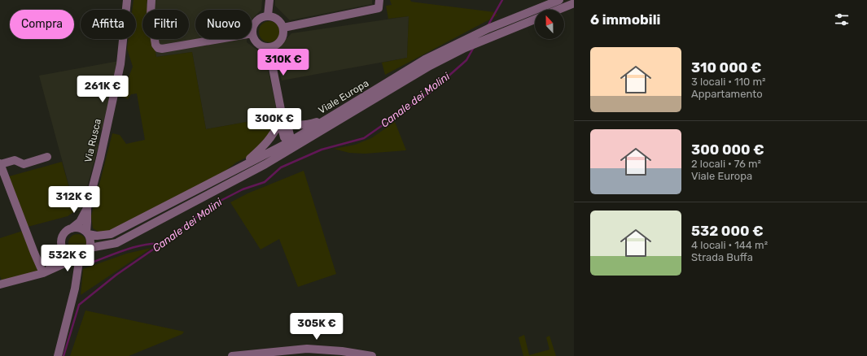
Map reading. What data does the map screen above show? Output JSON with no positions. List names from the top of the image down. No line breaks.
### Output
{"streets":{"street":["Viale Europa","Via Rusca"]},"crossings":[["Viale Europa","Via Rusca"]],"water":["Canale dei Molini"],"north":"top","page":{"heading":"6 immobili","chip":["Compra","Affitta","Filtri","Nuovo"],"list":[{"name":"310 000 €","note":"3 locali · 110 m² · Appartamento"},{"name":"300 000 €","note":"2 locali · 76 m² · Viale Europa"},{"name":"532 000 €","note":"4 locali · 144 m² · Strada Buffa"}],"price":["310K €","261K €","300K €","312K €","532K €","305K €"]}}
